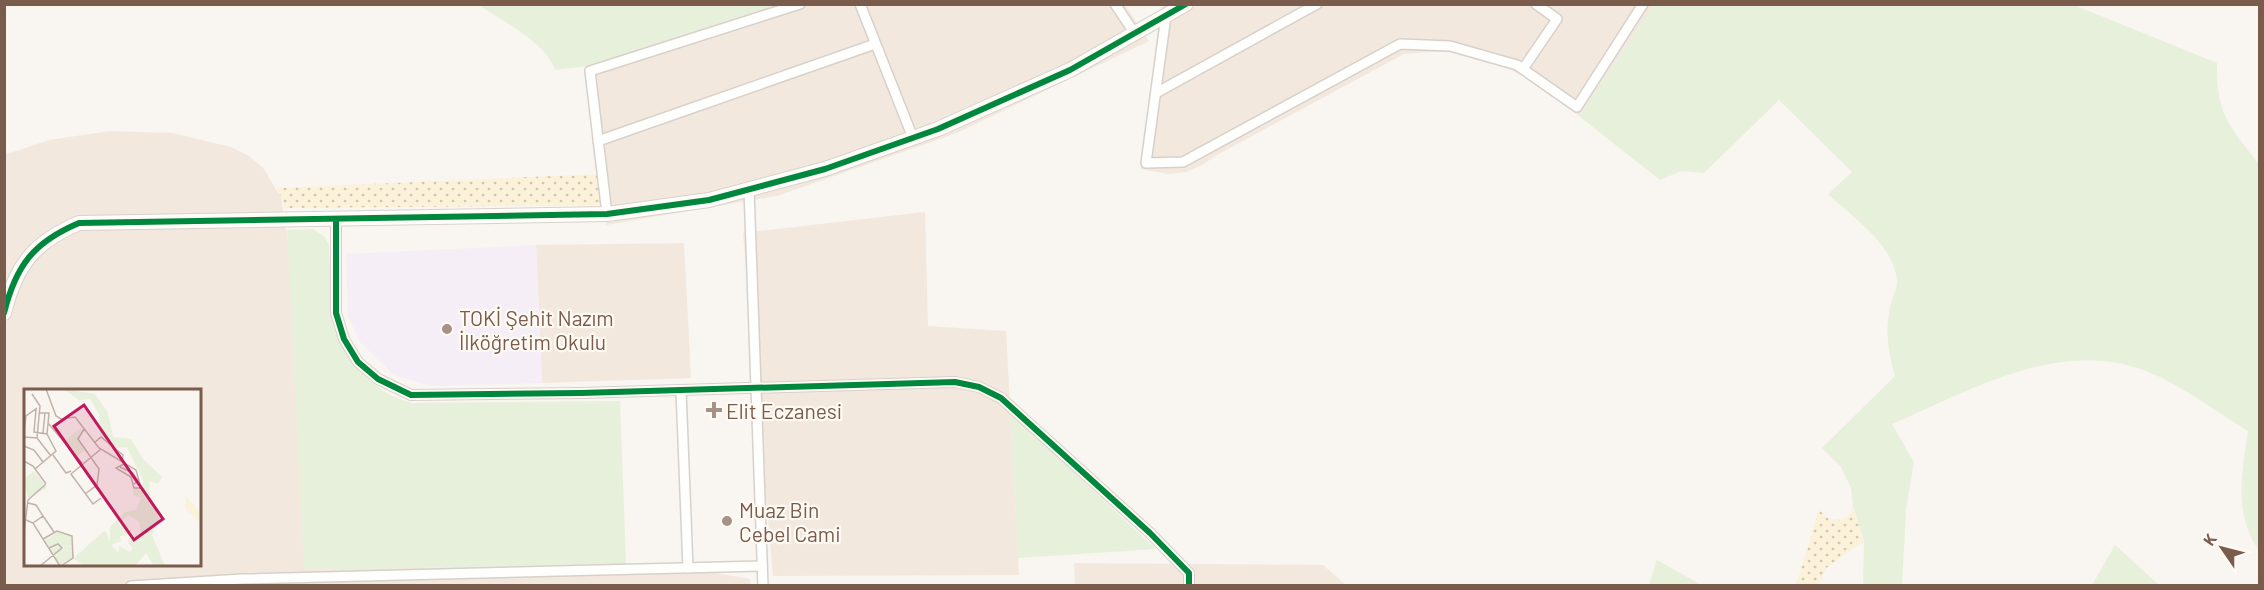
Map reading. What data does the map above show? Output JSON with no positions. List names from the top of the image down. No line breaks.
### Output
{"places":{"other":["TOKİ Şehit Nazım İlköğretim Okulu","Muaz Bin Cebel Cami"],"health":["Elit Eczanesi"]},"north":"top left"}
